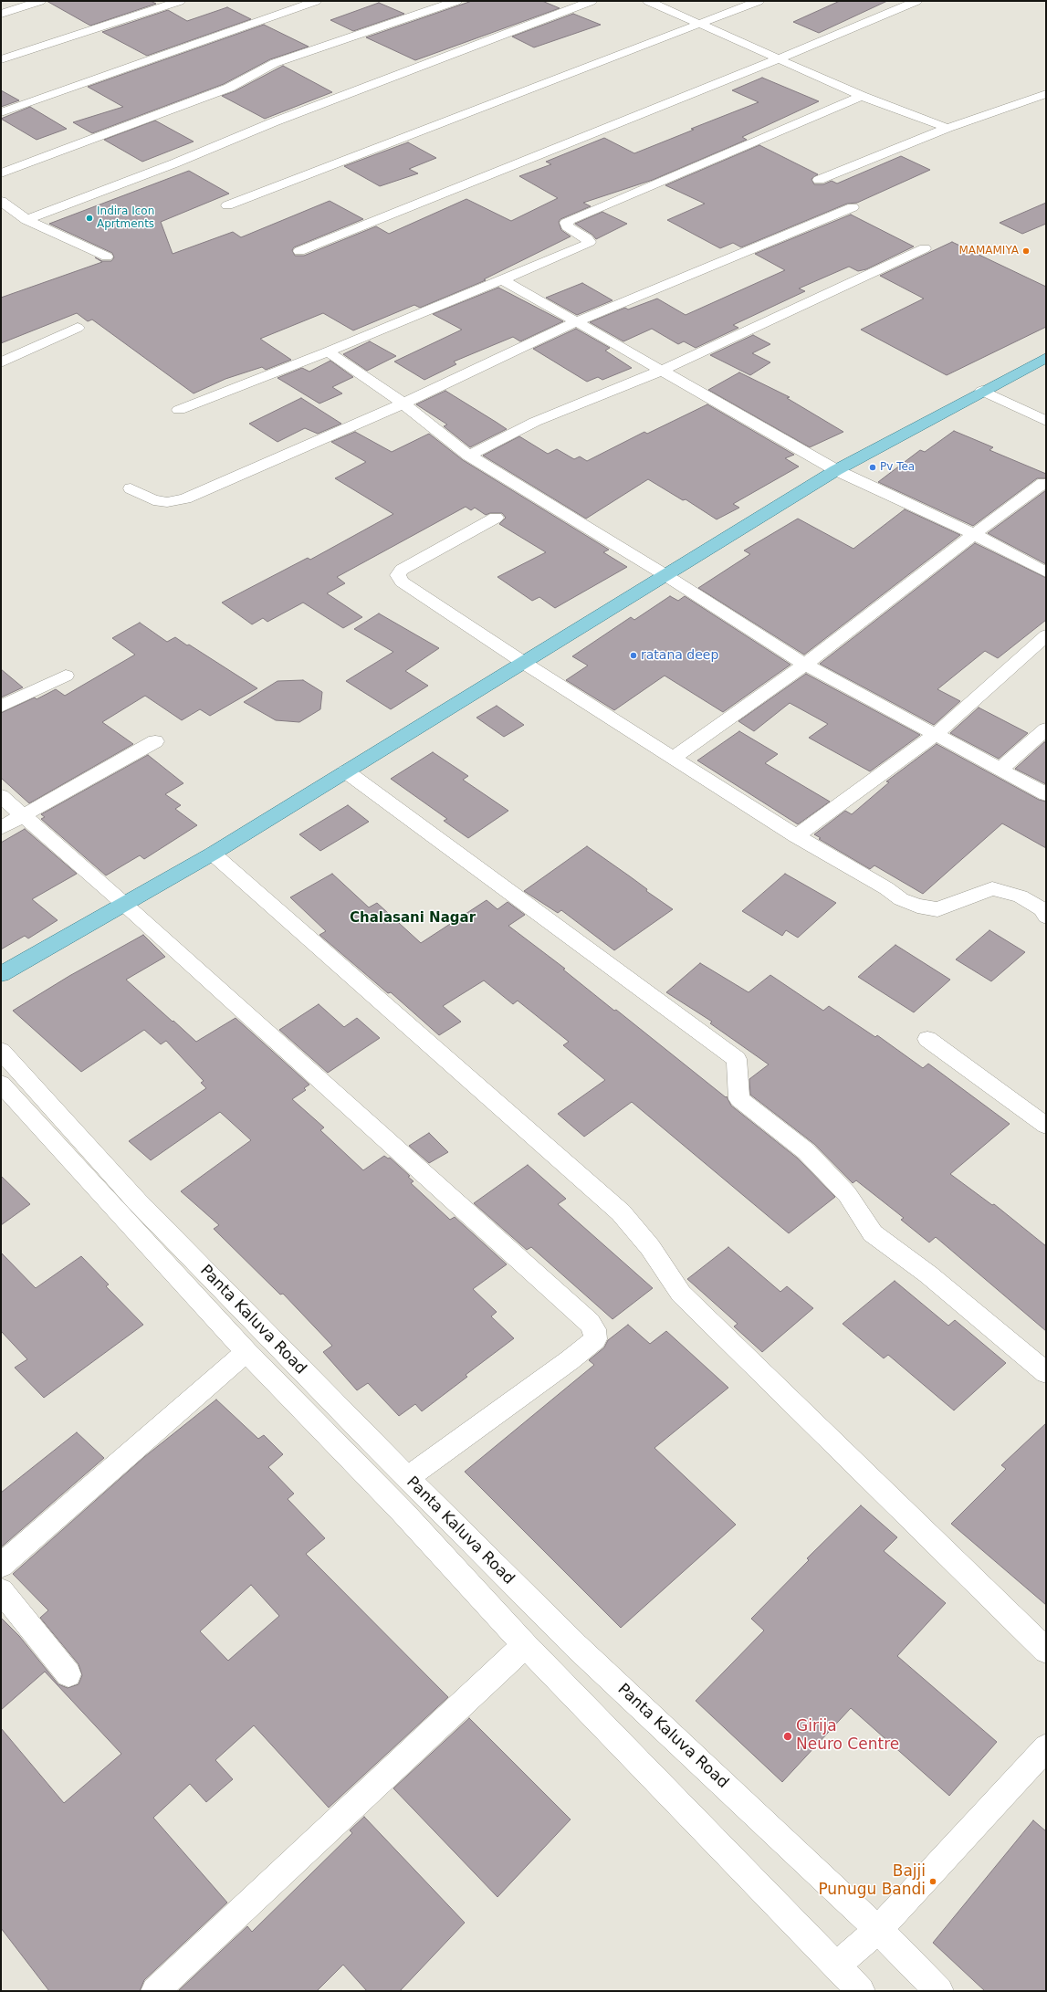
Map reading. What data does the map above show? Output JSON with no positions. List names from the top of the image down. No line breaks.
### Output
{"streets":{"street":["Panta Kaluva Road"]},"districts":["Chalasani Nagar"],"places":["Indira Icon Aprtments","MAMAMIYA","Pv Tea","ratana deep","Girija Neuro Centre","Bajji Punugu Bandi"]}
